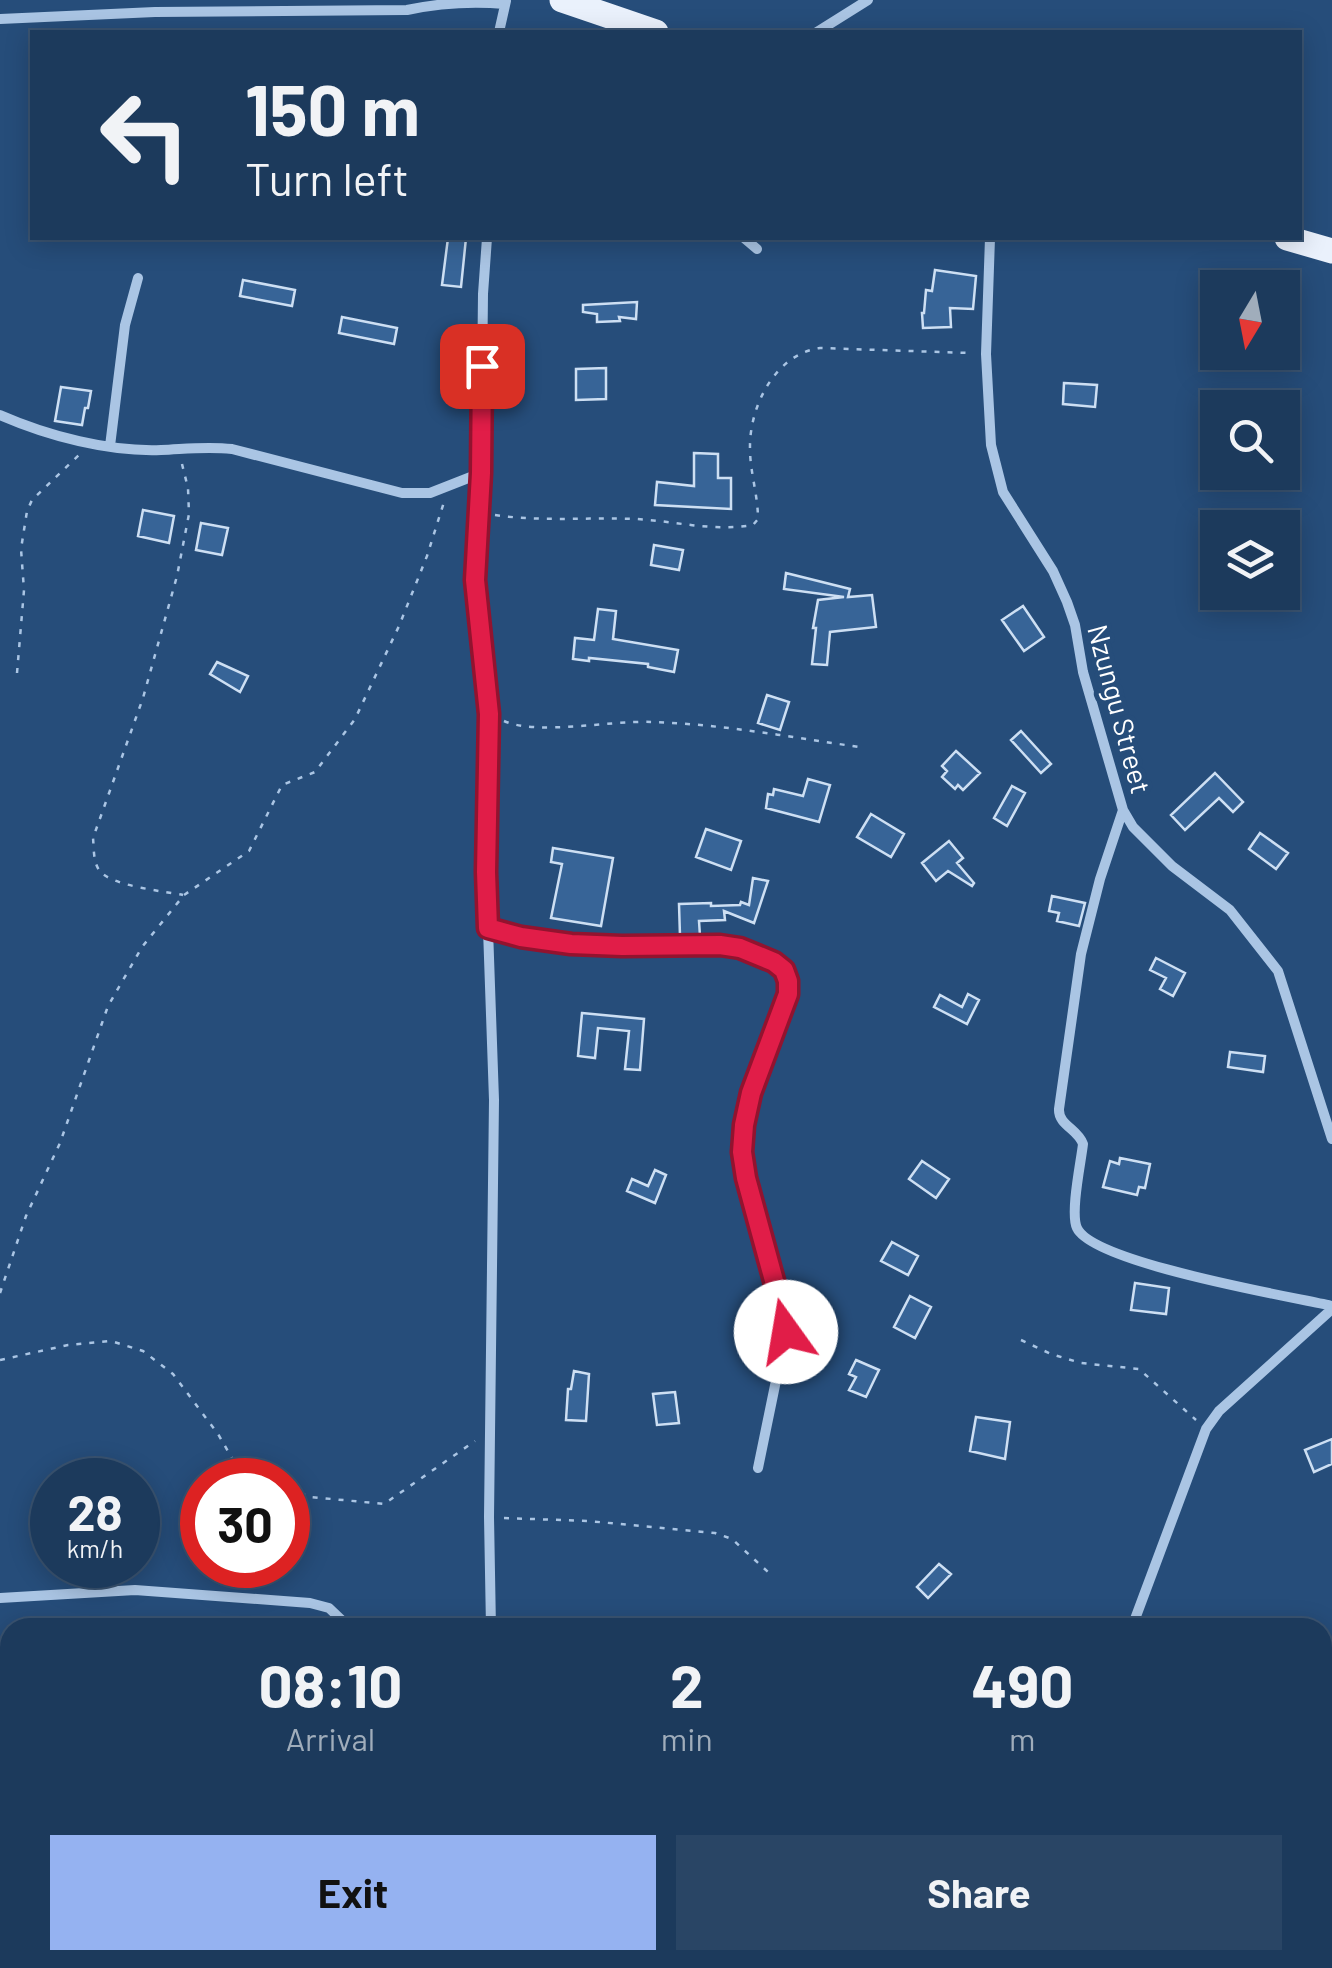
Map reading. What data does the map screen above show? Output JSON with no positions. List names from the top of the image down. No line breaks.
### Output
{"streets":{"street":["Nzungu Street"]},"north":"bottom","page":{"turn":["150 m","Turn left"],"speed":"28 km/h","limit":"30","eta":["08:10","Arrival","2","min","490","m"],"buttons":["Exit","Share"]}}
